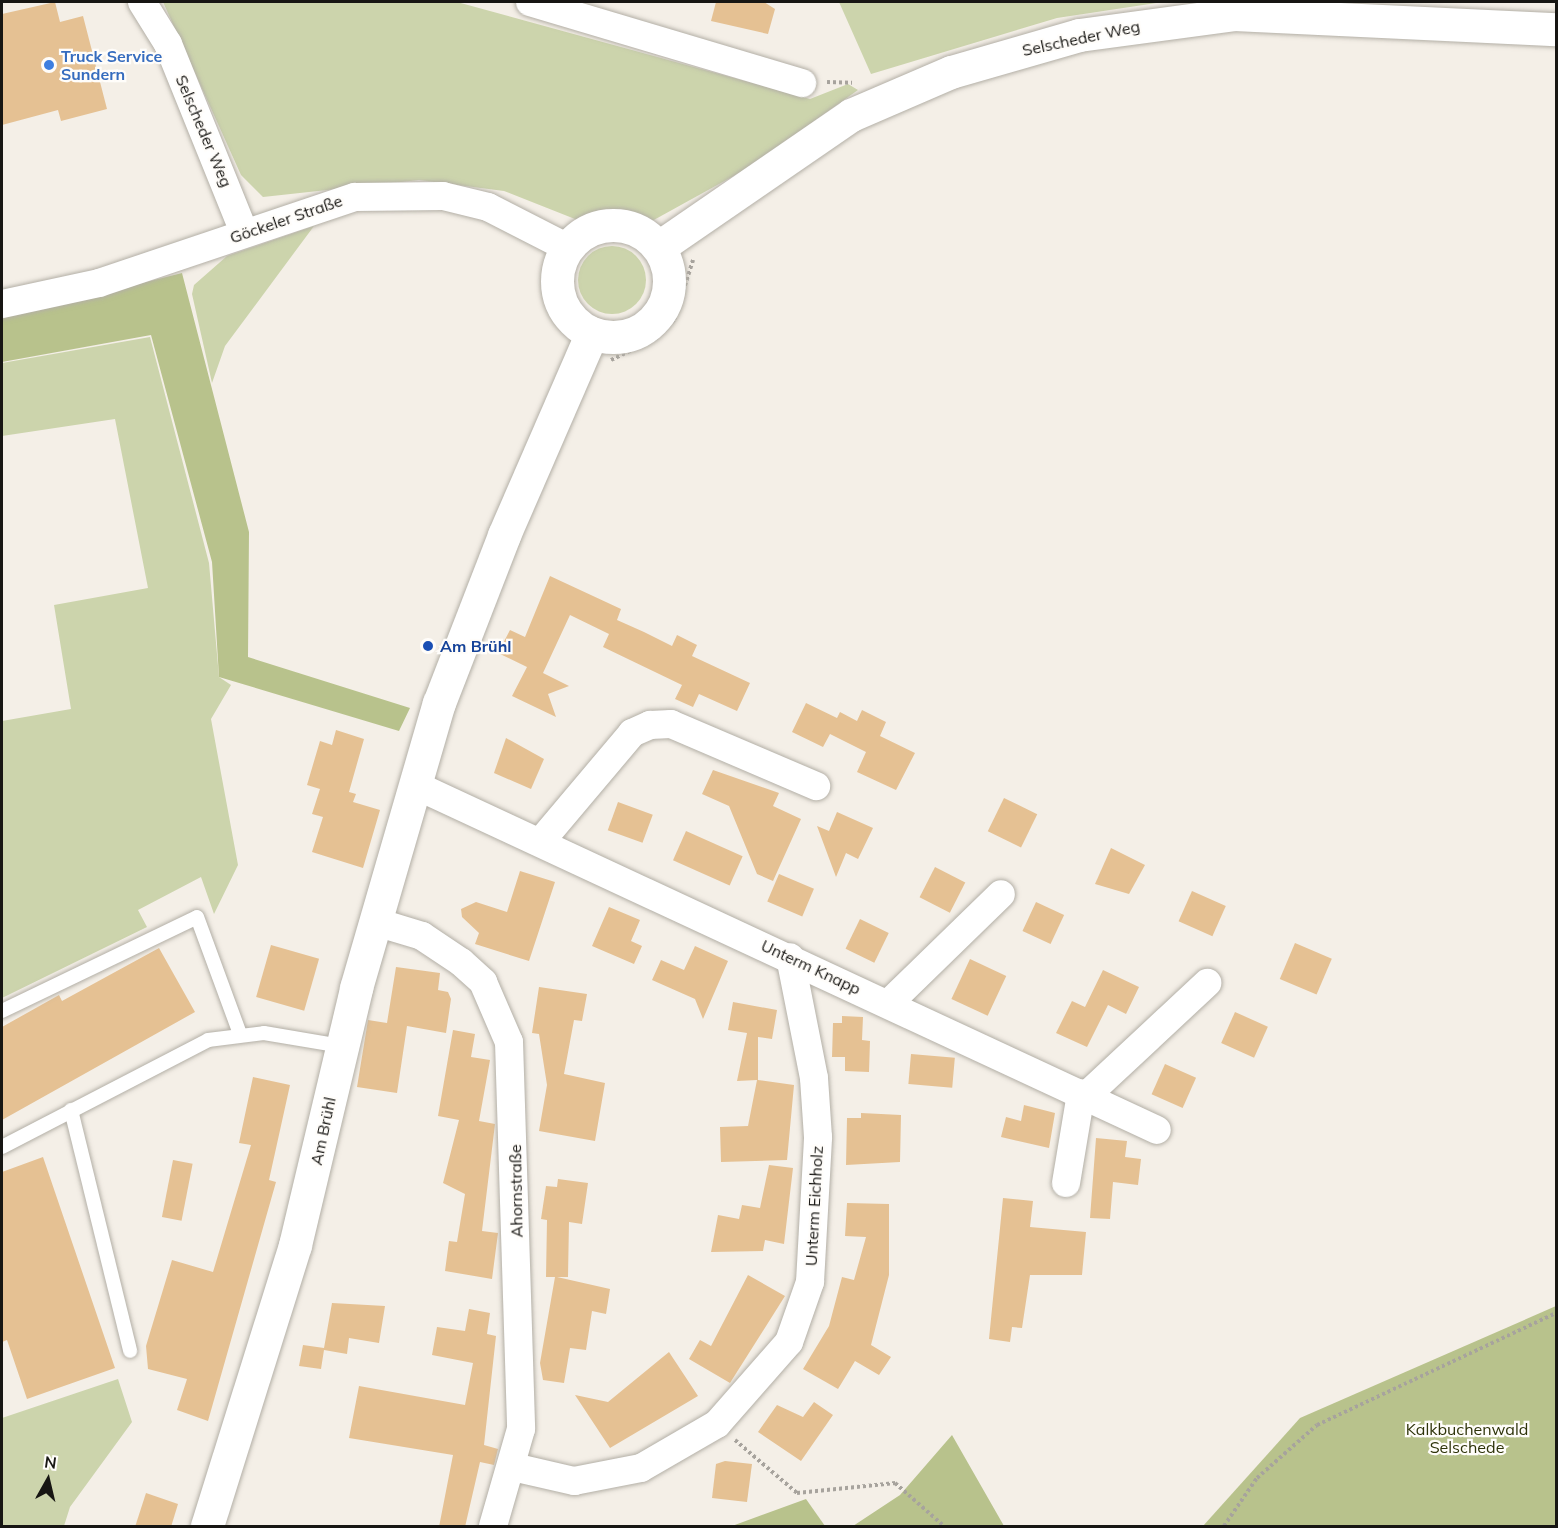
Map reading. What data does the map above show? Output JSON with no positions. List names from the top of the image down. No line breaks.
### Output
{"streets":{"street":["Selscheder Weg","Göckeler Straße","Unterm Knapp","Am Brühl","Ahornstraße","Unterm Eichholz"]},"crossings":[["Selscheder Weg","Göckeler Straße"],["Selscheder Weg","Am Brühl"],["Göckeler Straße","Am Brühl"],["Unterm Knapp","Am Brühl"],["Unterm Knapp","Unterm Eichholz"],["Am Brühl","Ahornstraße"],["Ahornstraße","Unterm Eichholz"]],"parks":["Kalkbuchenwald Selschede"],"places":["Truck Service Sundern","Am Brühl"],"north":"top"}
